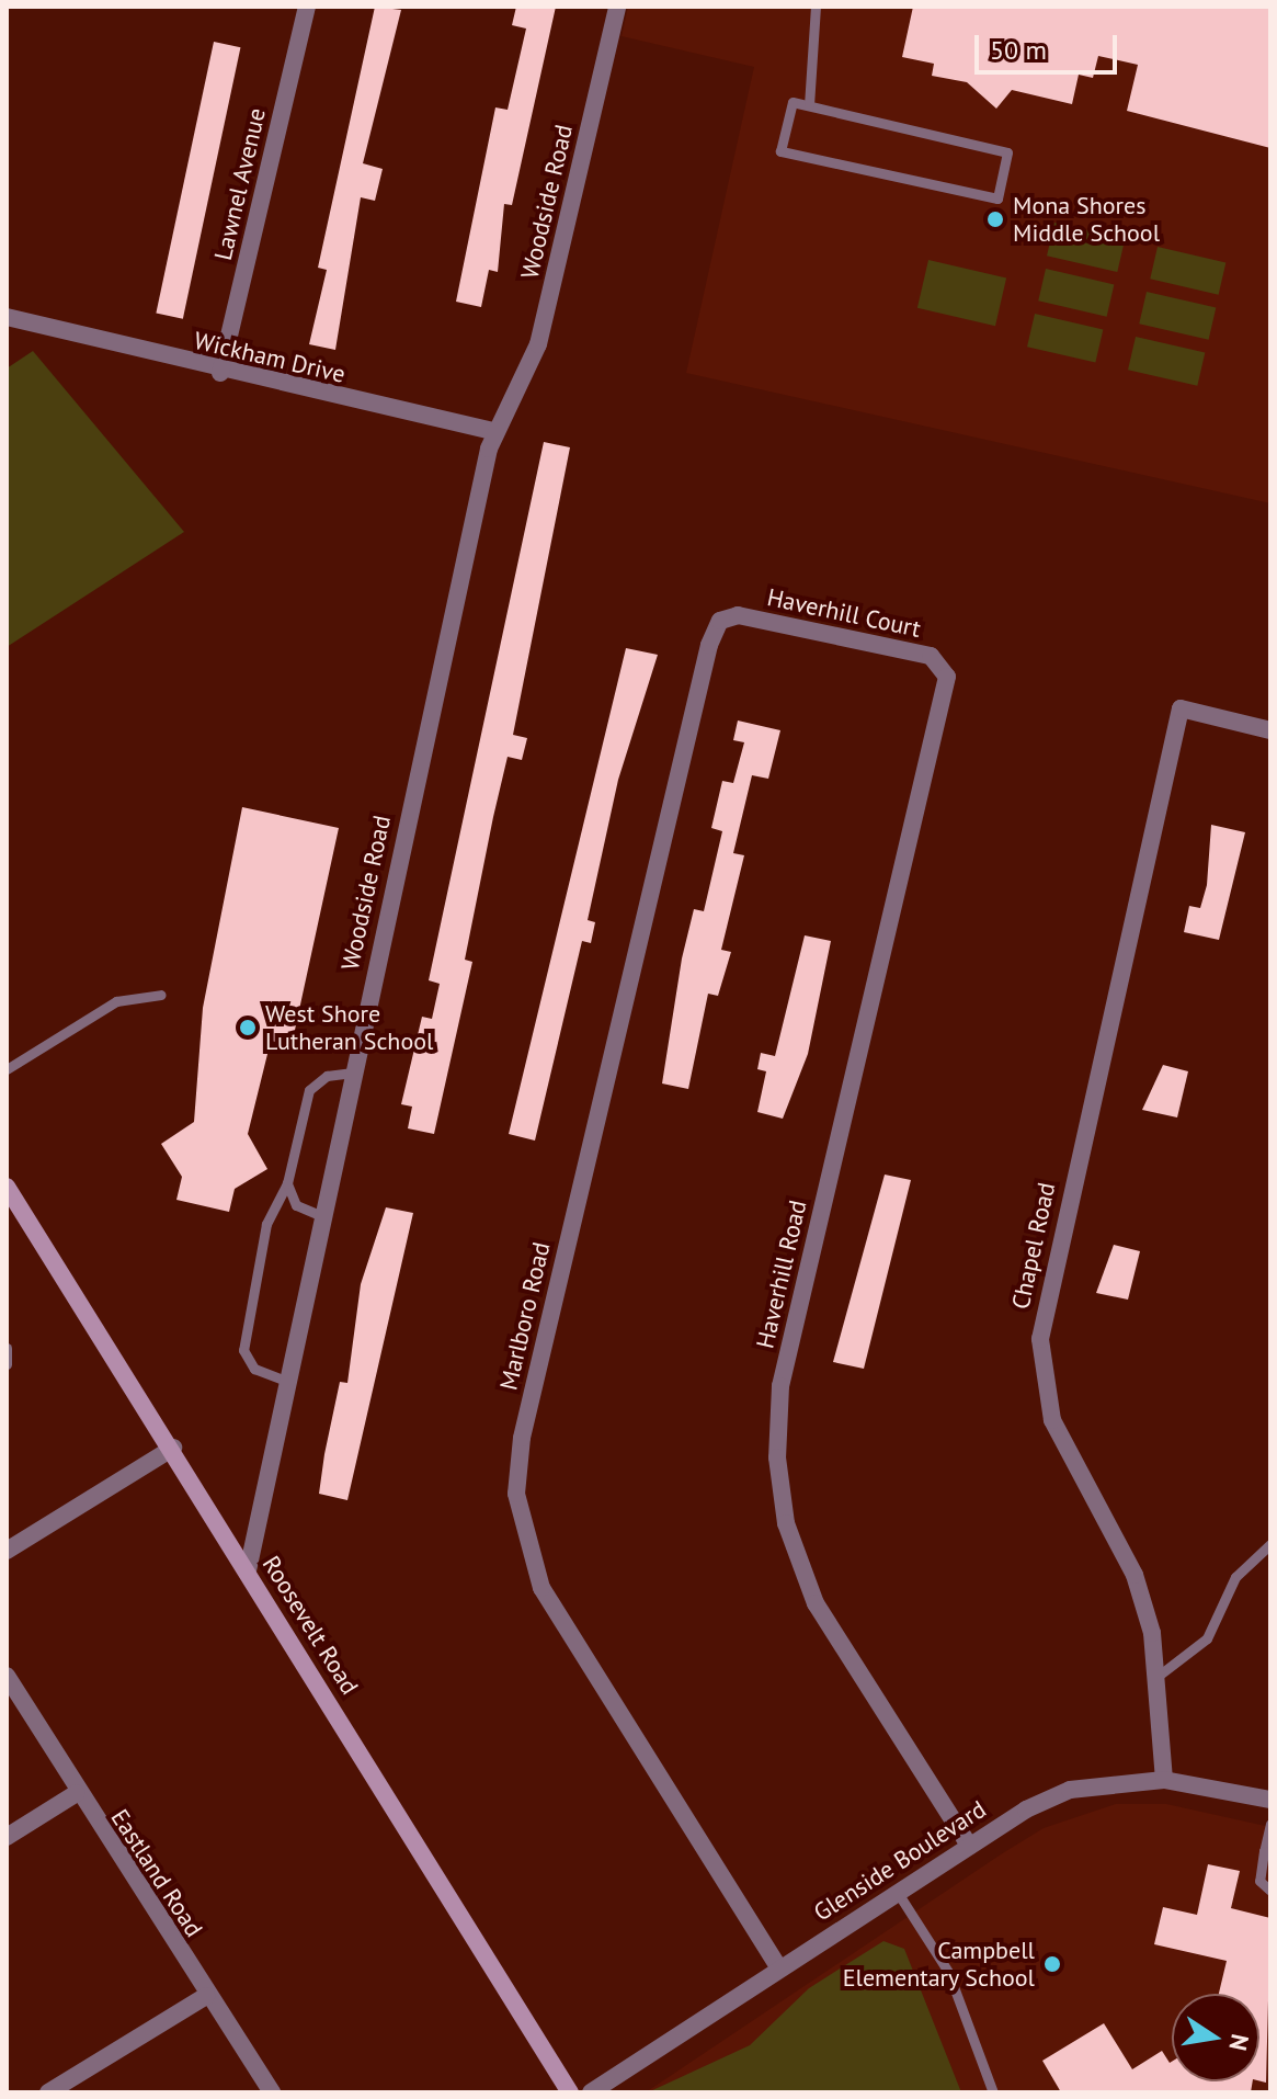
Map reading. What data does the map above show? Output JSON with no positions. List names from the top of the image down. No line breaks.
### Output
{"streets":{"street":["Lawnel Avenue","Woodside Road","Wickham Drive","Haverhill Court","Chapel Road","Haverhill Road","Marlboro Road","Roosevelt Road","Glenside Boulevard","Eastland Road"]},"crossings":[["Lawnel Avenue","Wickham Drive"],["Woodside Road","Wickham Drive"],["Woodside Road","Roosevelt Road"],["Haverhill Court","Haverhill Road"],["Haverhill Court","Marlboro Road"],["Chapel Road","Glenside Boulevard"],["Haverhill Road","Glenside Boulevard"],["Marlboro Road","Glenside Boulevard"]],"places":["Mona Shores Middle School","West Shore Lutheran School","Campbell Elementary School"],"scale_bar":"50 m","north":"right"}
